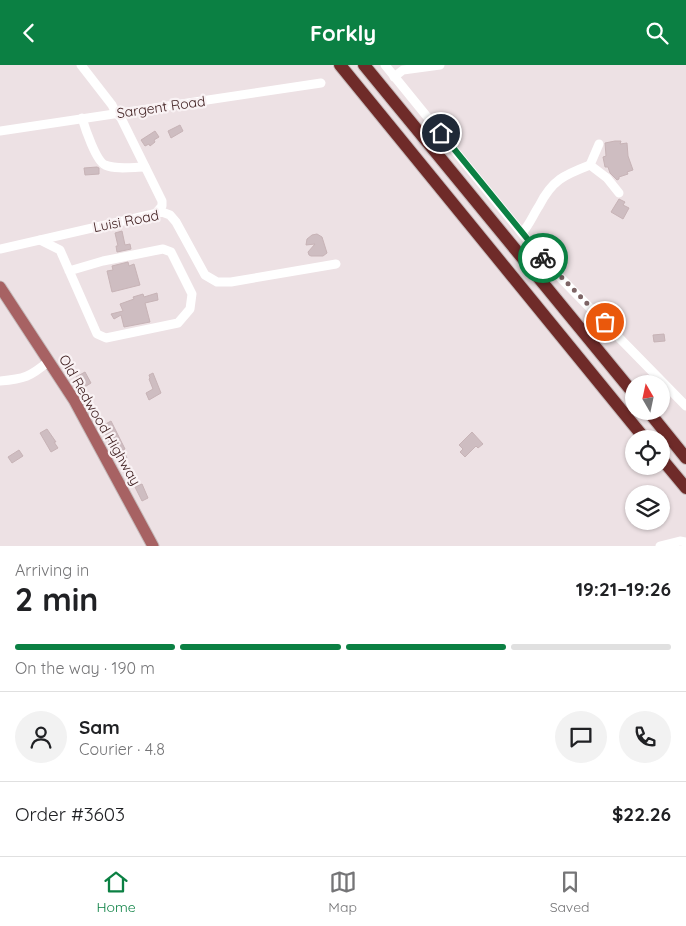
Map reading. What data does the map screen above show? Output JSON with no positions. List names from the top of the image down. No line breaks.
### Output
{"streets":{"main road":["Old Redwood Highway"],"street":["Sargent Road","Luisi Road"]},"north":"top","page":{"header":"Forkly","heading":["2 min","Arriving in","19:21–19:26"],"panel":["Sam","Courier · 4.8","Order #3603","$22.26"],"bar":"On the way · 190 m","tabs":["Home","Map","Saved"]}}
